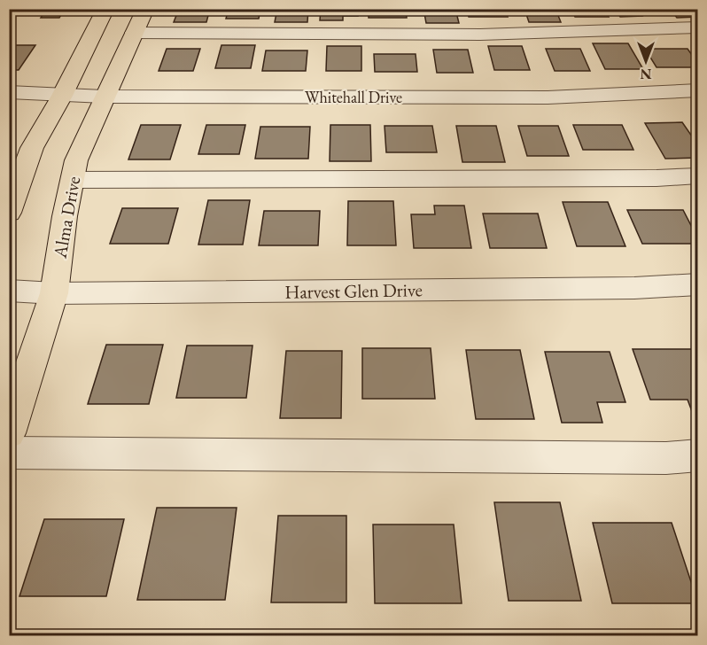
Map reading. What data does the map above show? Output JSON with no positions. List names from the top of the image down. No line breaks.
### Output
{"streets":{"main road":["Alma Drive"],"street":["Whitehall Drive","Harvest Glen Drive"]},"crossings":[["Whitehall Drive","Alma Drive"],["Alma Drive","Harvest Glen Drive"]],"north":"bottom"}
